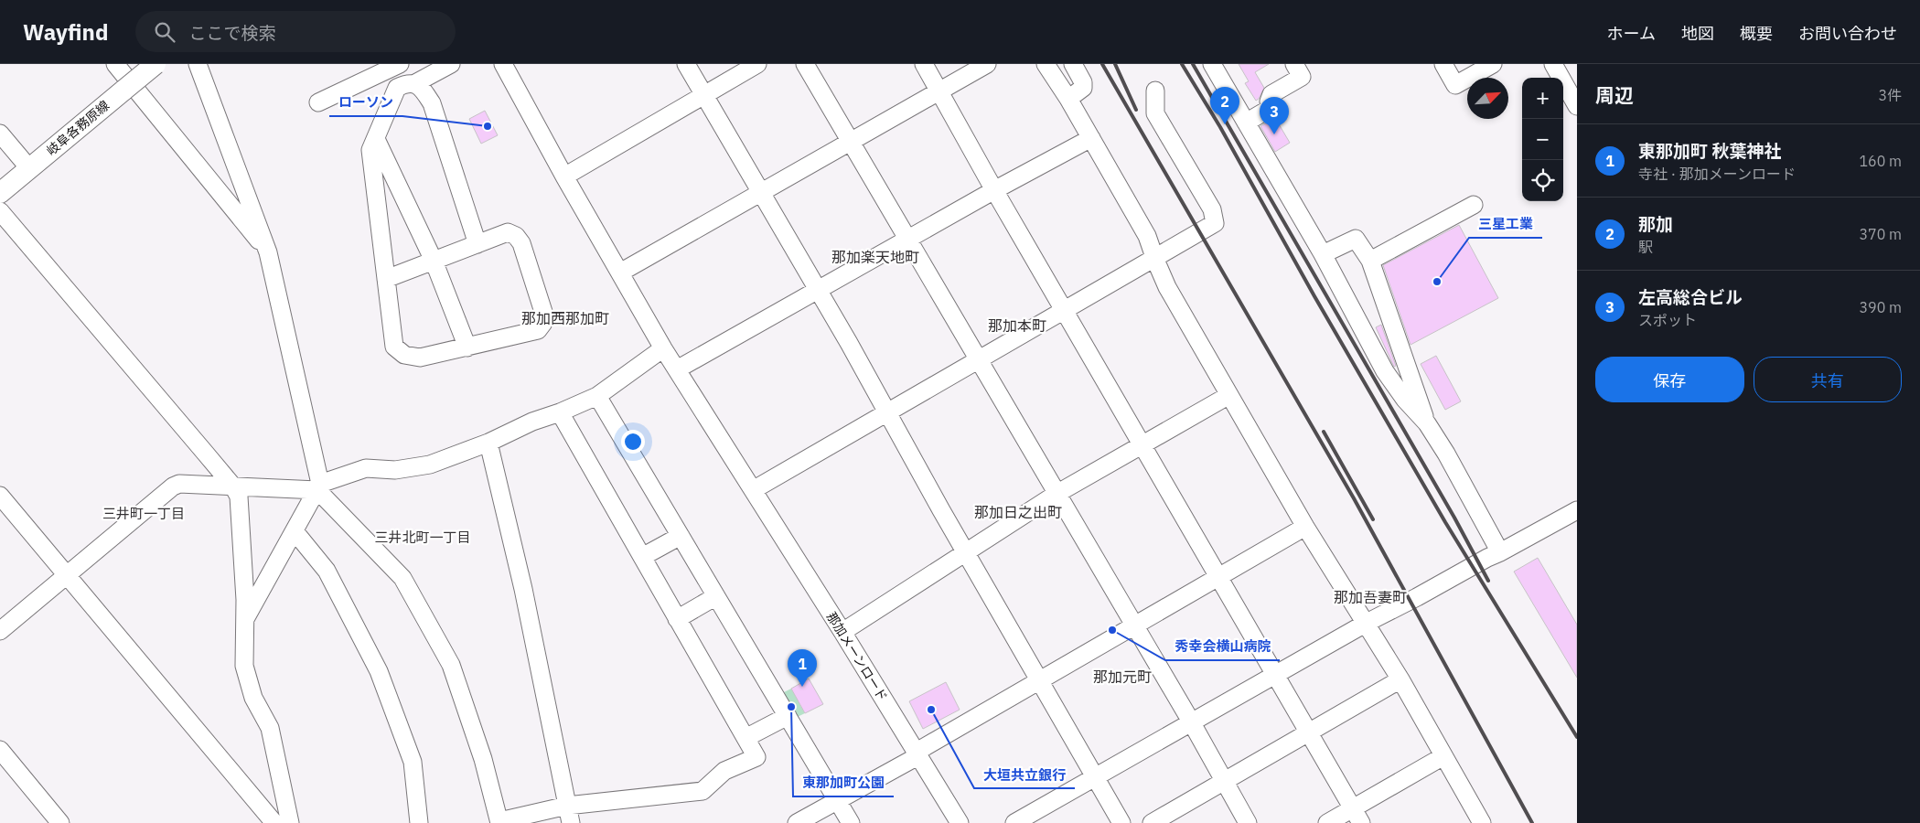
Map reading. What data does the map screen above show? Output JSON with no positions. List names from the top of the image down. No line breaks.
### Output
{"streets":{"main road":["岐阜各務原線"],"street":["那加メーンロード"]},"districts":["那加楽天地町","那加西那加町","那加本町","那加日之出町","三井町一丁目","三井北町一丁目","那加吾妻町","那加元町"],"places":["ローソン","三星工業","秀幸会横山病院","東那加町公園","大垣共立銀行"],"north":"top right","page":{"header":"Wayfind","search":"ここで検索","nav":["ホーム","地図","概要","お問い合わせ"],"heading":["周辺","3件"],"map_buttons":["+","−"],"pins":["2","3","1"],"list":[{"mark":"1","name":"東那加町 秋葉神社","note":"寺社 · 那加メーンロード","value":"160 m"},{"mark":"2","name":"那加","note":"駅","value":"370 m"},{"mark":"3","name":"左高総合ビル","note":"スポット","value":"390 m"}],"buttons":["保存","共有"]}}
